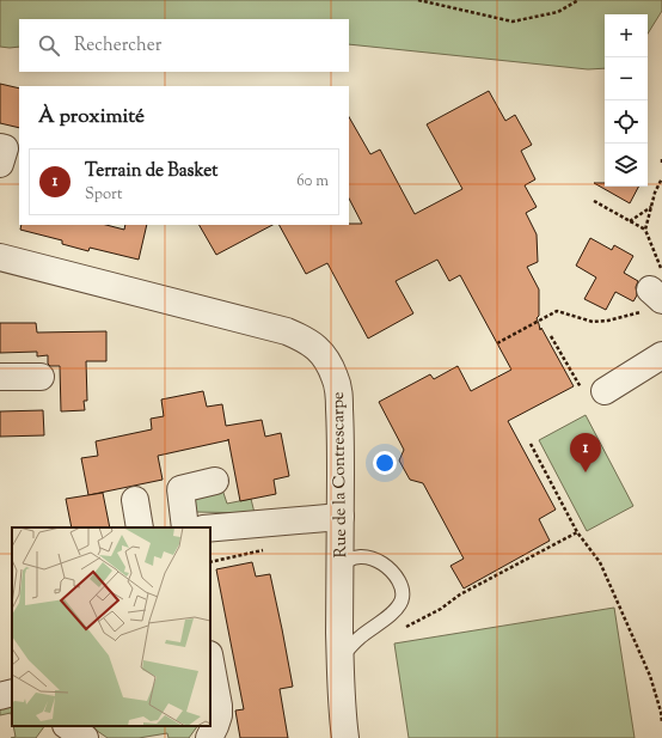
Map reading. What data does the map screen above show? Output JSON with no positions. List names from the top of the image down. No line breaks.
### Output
{"streets":{"street":["Rue de la Contrescarpe"]},"page":{"map_buttons":["+","−"],"search":"Rechercher","heading":"À proximité","list":[{"mark":"1","name":"Terrain de Basket","note":"Sport","value":"60 m"}],"pins":"1"}}
